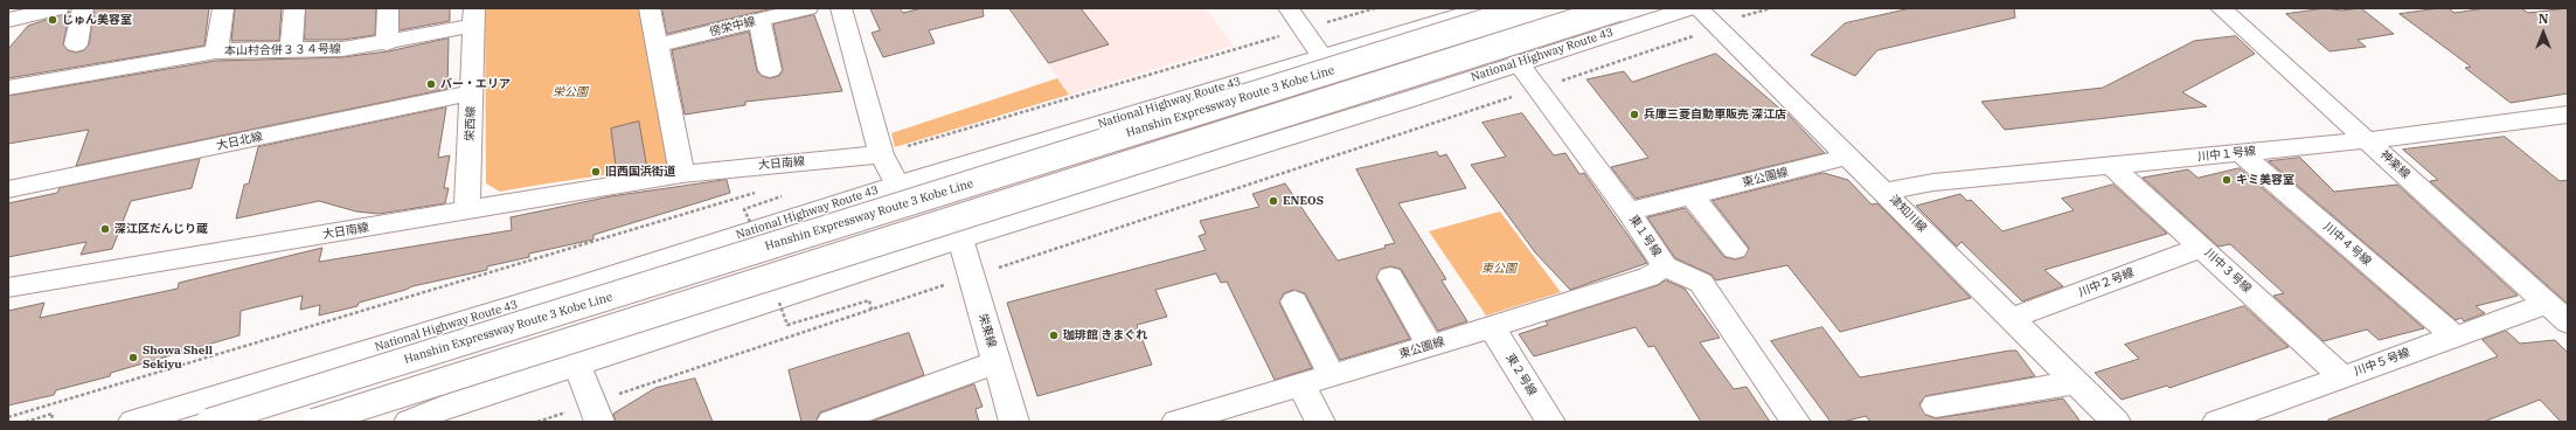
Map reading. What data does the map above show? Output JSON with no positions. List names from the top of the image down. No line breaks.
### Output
{"streets":{"main road":["傍栄中線","本山村合併３３４号線","National Highway Route 43","Hanshin Expressway Route 3 Kobe Line","栄西線","大日北線","川中１号線","大日南線","神楽線","東公園線","津知川線","東１号線","川中４号線","川中３号線","川中２号線","栄東線","川中５号線","東２号線"]},"crossings":[["本山村合併３３４号線","栄西線"],["National Highway Route 43","東１号線"],["National Highway Route 43","栄東線"],["栄西線","大日北線"],["栄西線","大日南線"],["川中１号線","神楽線"],["川中１号線","津知川線"],["川中１号線","川中４号線"],["川中１号線","川中３号線"],["神楽線","川中５号線"],["東公園線","津知川線"],["東公園線","東１号線"],["東公園線","東２号線"],["津知川線","川中２号線"],["川中４号線","川中５号線"],["川中３号線","川中２号線"],["川中３号線","川中５号線"]],"parks":["栄公園","東公園"],"places":["じゅん美容室","バー・エリア","兵庫三菱自動車販売 深江店","旧西国浜街道","キミ美容室","ENEOS","深江区だんじり蔵","珈琲館 きまぐれ","Showa Shell Sekiyu"],"north":"top"}
